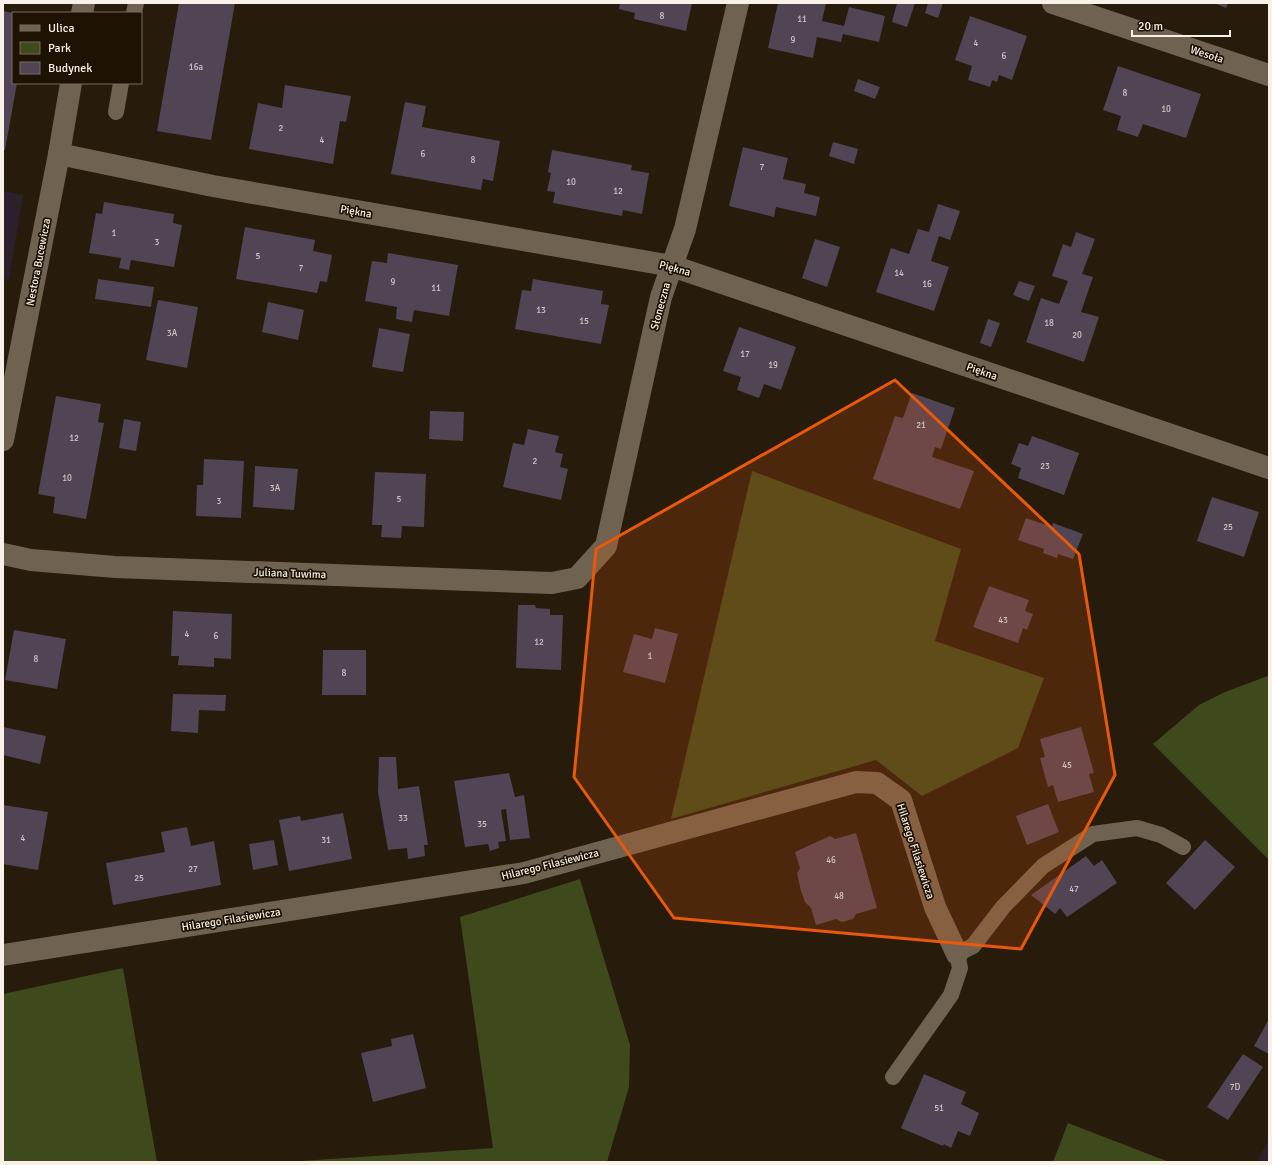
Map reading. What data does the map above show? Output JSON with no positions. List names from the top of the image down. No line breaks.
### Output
{"streets":{"street":["Wesoła","Piękna","Nestora Bucewicza","Słoneczna","Juliana Tuwima","Hilarego Filasiewicza"]},"crossings":[["Piękna","Nestora Bucewicza"],["Piękna","Słoneczna"],["Słoneczna","Juliana Tuwima"]],"house_numbers":["8","11","9","4","6","16a","8","10","2","4","6","8","7","10","12","1","3","5","7","14","9","16","11","13","15","18","3A","20","17","19","21","12","2","23","10","3A","5","3","25","43","4","6","12","1","8","8","45","33","35","4","31","46","27","25","47","48","7D","51"],"legend":["Ulica","Park","Budynek"],"scale_bar":"20 m"}
